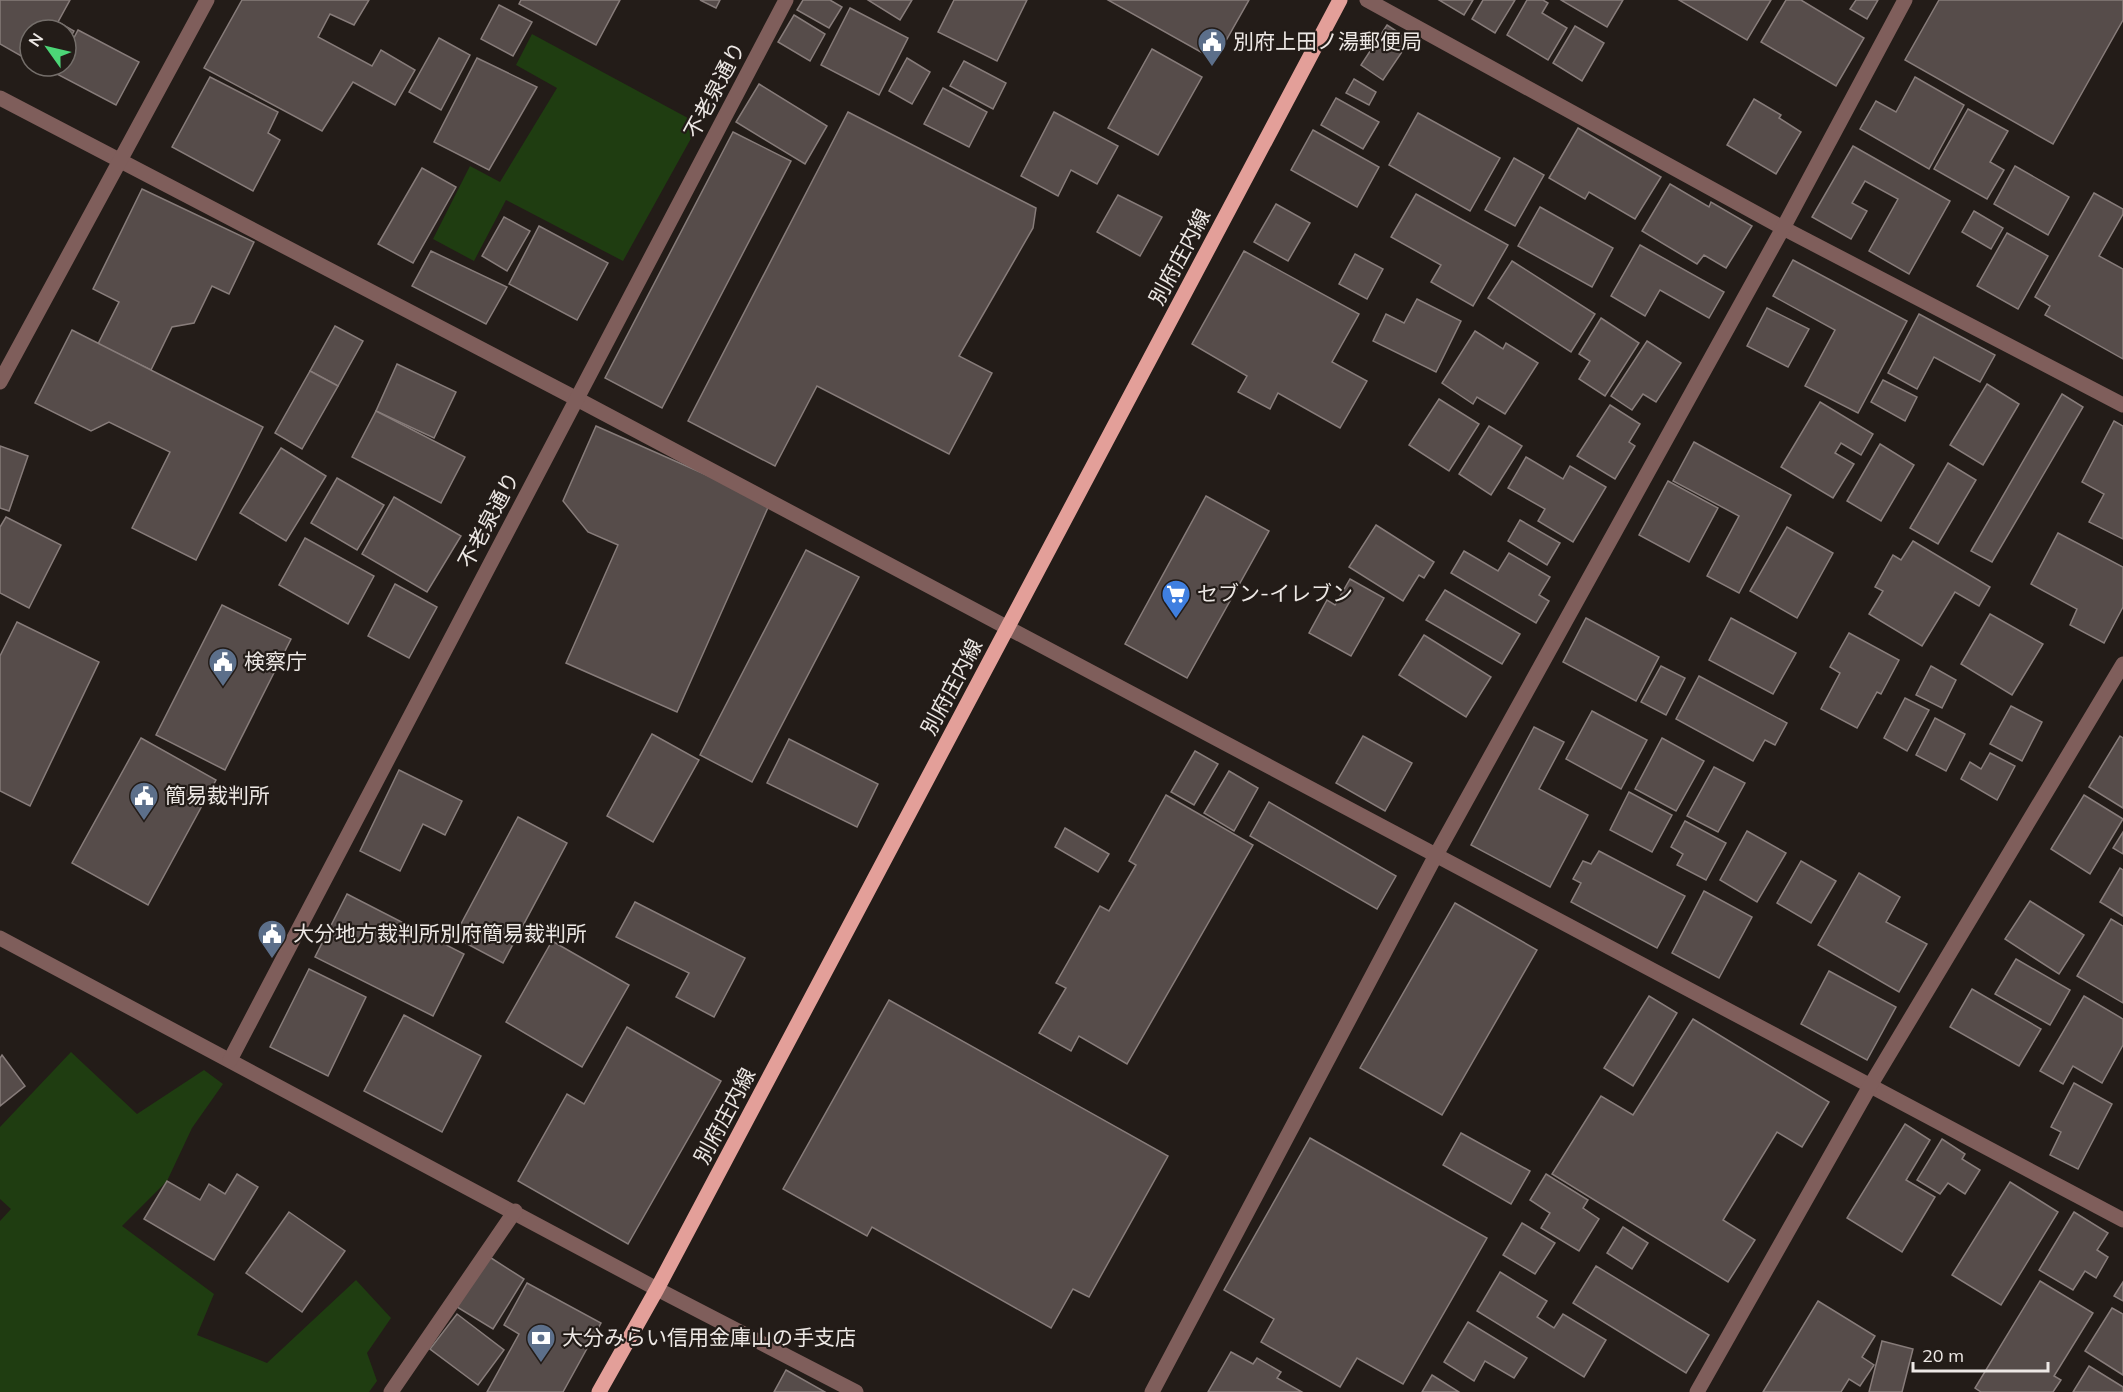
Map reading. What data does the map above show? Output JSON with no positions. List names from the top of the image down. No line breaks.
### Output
{"streets":{"main road":["別府庄内線"],"street":["不老泉通り"]},"places":{"public building":["別府上田ノ湯郵便局","検察庁","簡易裁判所","大分地方裁判所別府簡易裁判所"],"supermarket":["セブン-イレブン"],"bank":["大分みらい信用金庫山の手支店"]},"scale_bar":"20 m","north":"top left"}
